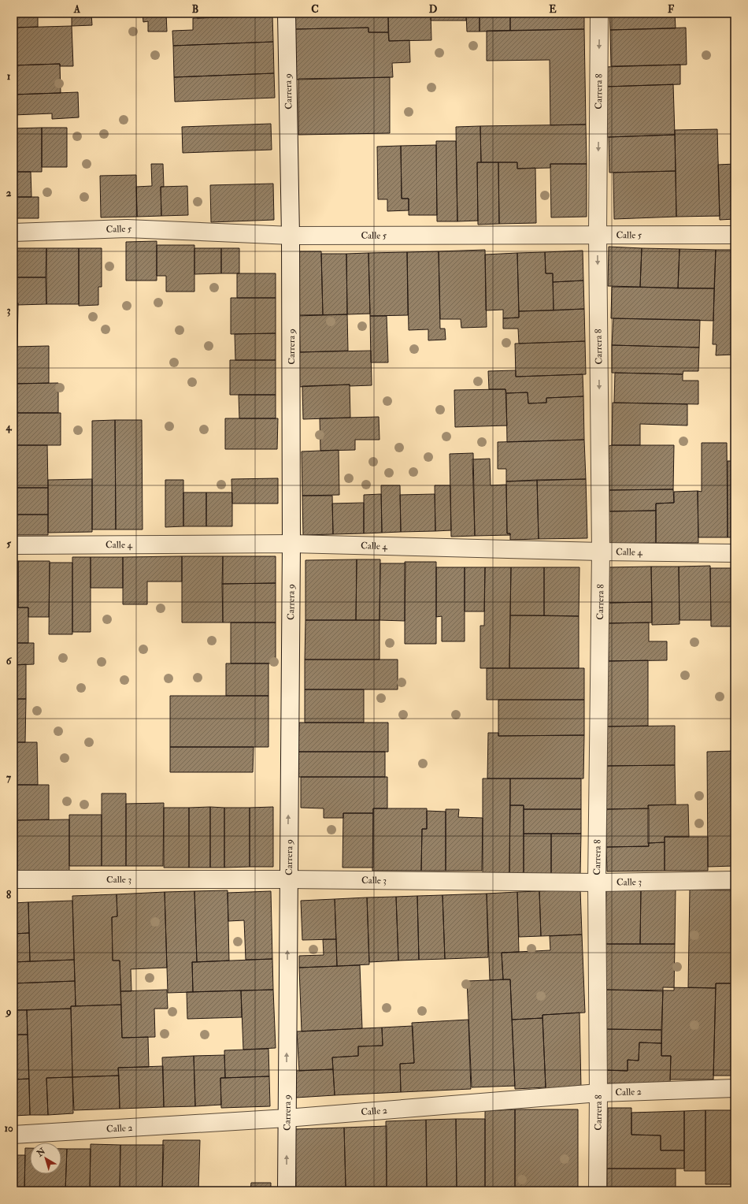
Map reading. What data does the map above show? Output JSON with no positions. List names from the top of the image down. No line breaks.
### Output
{"streets":{"street":["Carrera 9","Carrera 8","Calle 5","Calle 4","Calle 3","Calle 2"]},"crossings":[["Carrera 9","Calle 5"],["Carrera 9","Calle 4"],["Carrera 9","Calle 3"],["Carrera 9","Calle 2"],["Carrera 8","Calle 5"],["Carrera 8","Calle 4"],["Carrera 8","Calle 3"],["Carrera 8","Calle 2"]],"one_way":["Carrera 9","Carrera 8"],"north":"top left","grid":{"columns":["A","B","C","D","E","F"],"rows":["1","2","3","4","5","6","7","8","9","10"]}}
